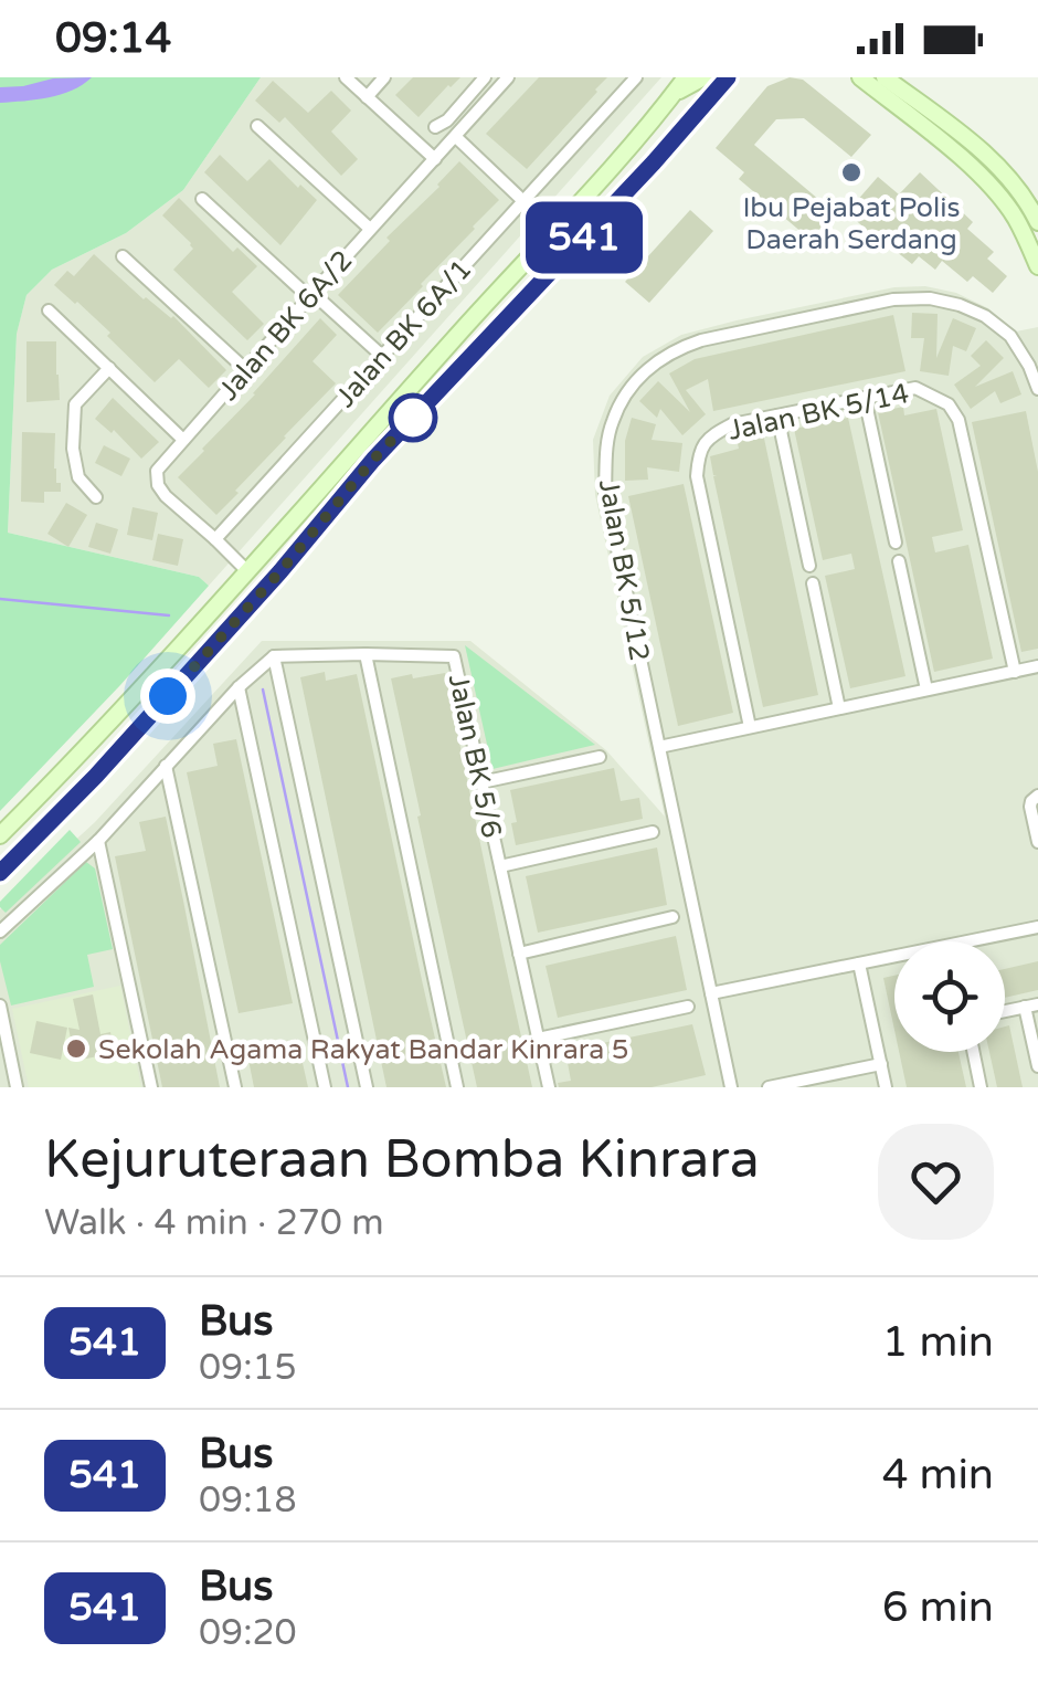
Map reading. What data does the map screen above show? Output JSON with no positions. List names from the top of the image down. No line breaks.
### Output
{"streets":{"street":["Jalan BK 6A/2","Jalan BK 6A/1","Jalan BK 5/14","Jalan BK 5/12","Jalan BK 5/6"]},"crossings":[["Jalan BK 6A/2","Jalan BK 6A/1"]],"places":["Ibu Pejabat Polis Daerah Serdang","Sekolah Agama Rakyat Bandar Kinrara 5"],"lines":["bus line 541"],"page":{"status":"09:14","on_map":"541","heading":["Kejuruteraan Bomba Kinrara","Walk · 4 min · 270 m"],"list":[{"mark":"541","name":"Bus","note":"09:15","value":"1 min"},{"mark":"541","name":"Bus","note":"09:18","value":"4 min"},{"mark":"541","name":"Bus","note":"09:20","value":"6 min"}]}}
